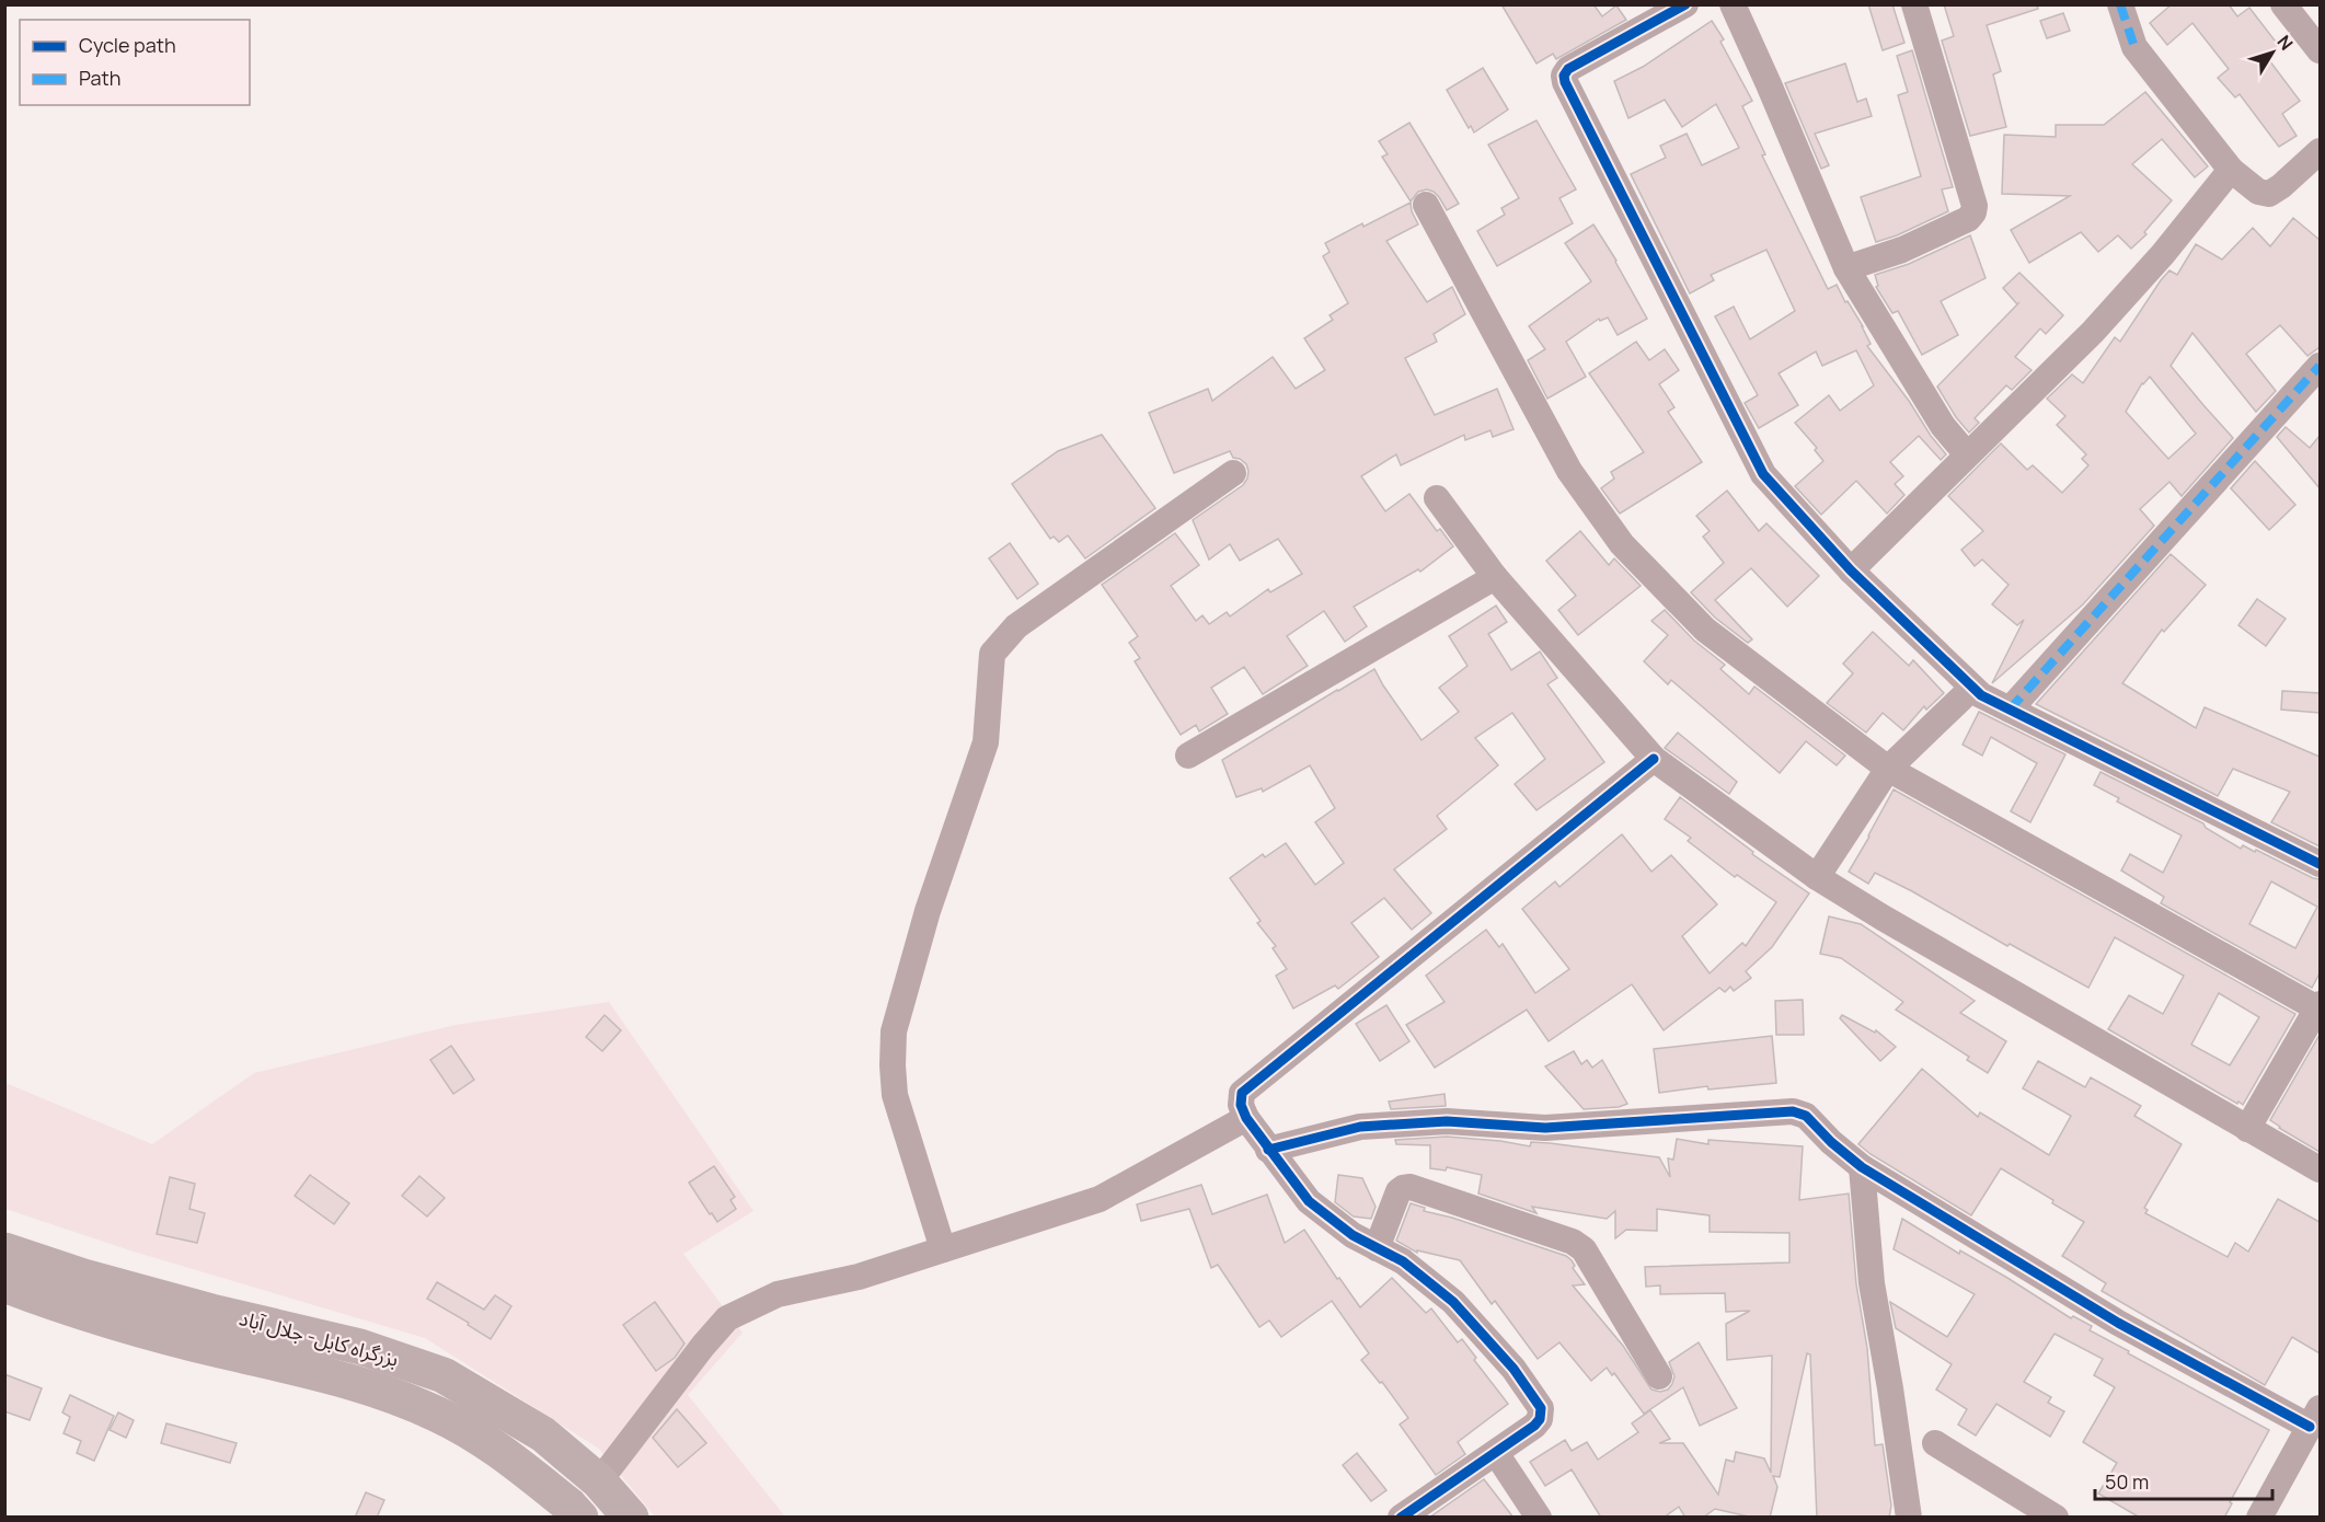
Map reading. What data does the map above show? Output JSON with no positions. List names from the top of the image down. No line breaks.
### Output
{"streets":{"highway":["بزرگراه کابل- جلال آباد"]},"legend":["Cycle path","Path"],"scale_bar":"50 m","north":"top right"}
